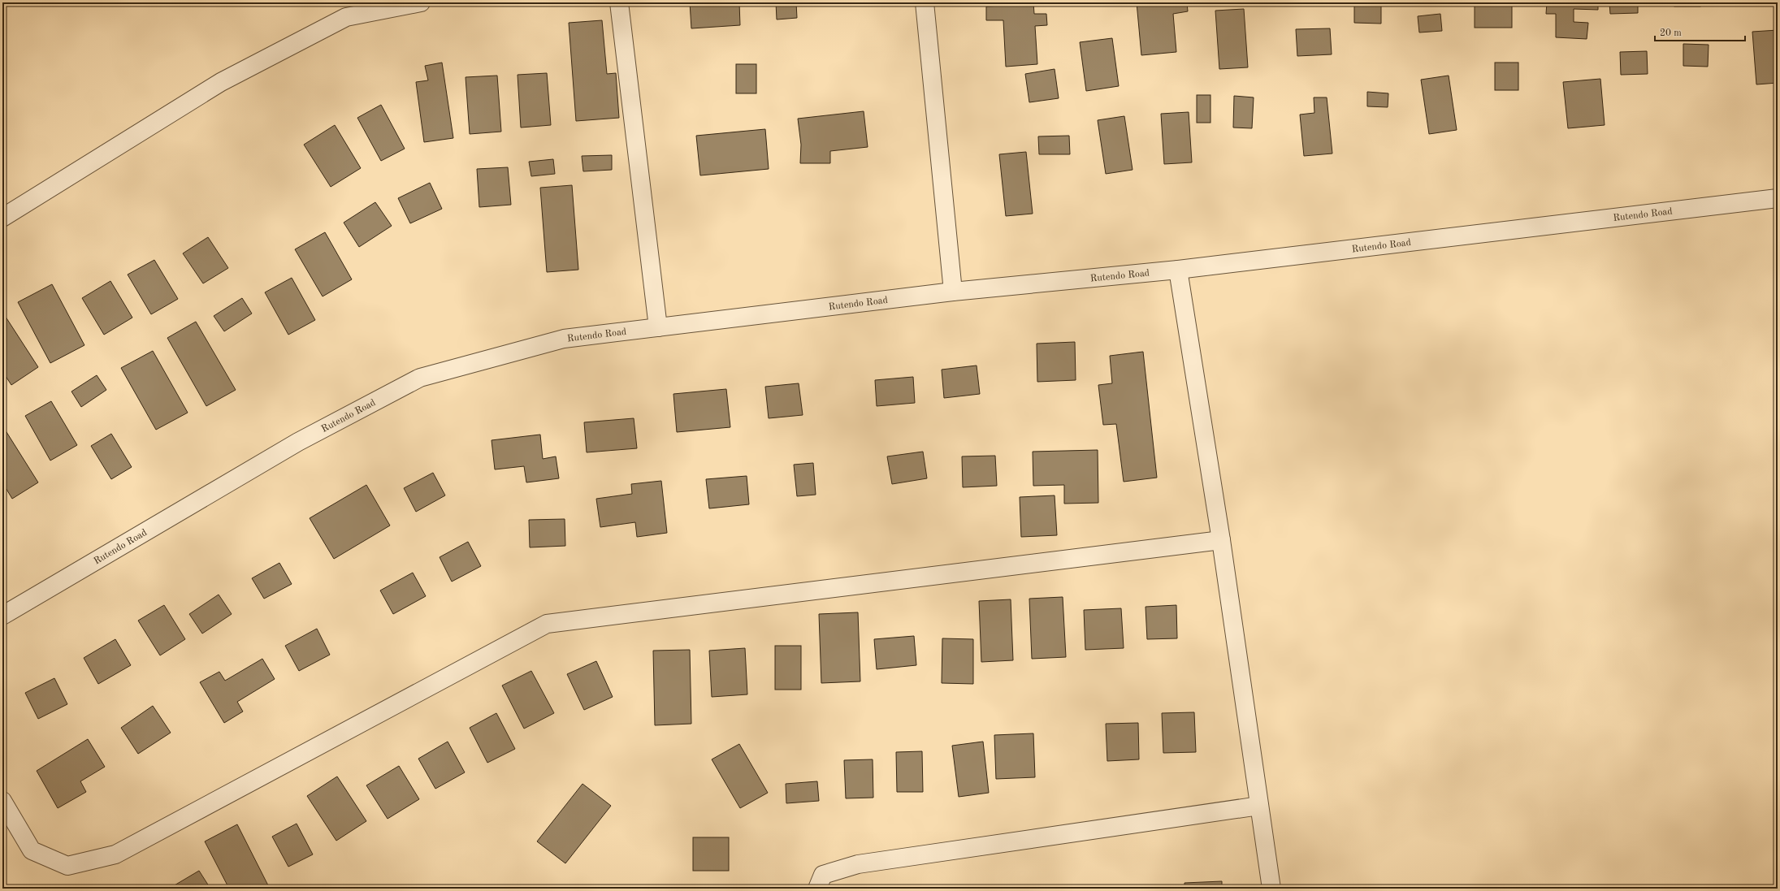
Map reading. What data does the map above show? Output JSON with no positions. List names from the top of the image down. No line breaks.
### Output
{"streets":{"street":["Rutendo Road"]},"scale_bar":"20 m"}
